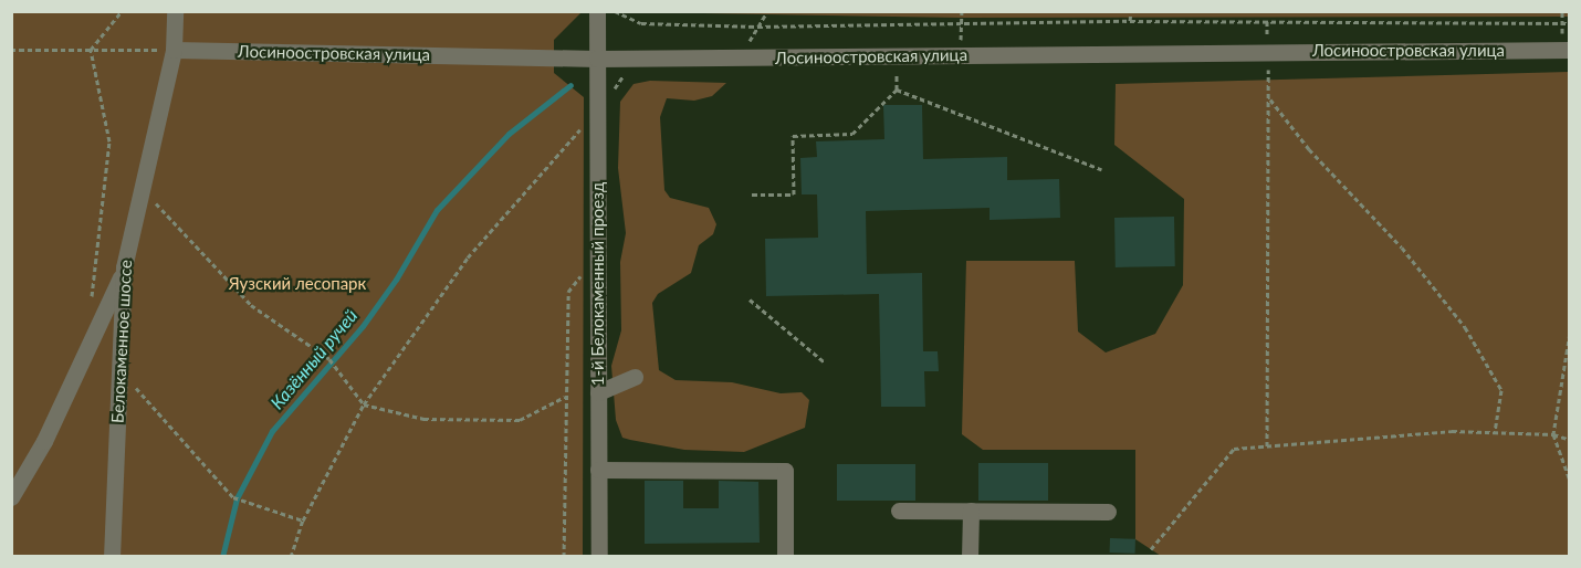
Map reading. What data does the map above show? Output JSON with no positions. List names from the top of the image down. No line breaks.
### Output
{"streets":{"street":["Лосиноостровская улица","1-й Белокаменный проезд","Белокаменное шоссе"]},"crossings":[["Лосиноостровская улица","1-й Белокаменный проезд"],["Лосиноостровская улица","Белокаменное шоссе"]],"water":["Казённый ручей"],"parks":["Яузский лесопарк"]}
